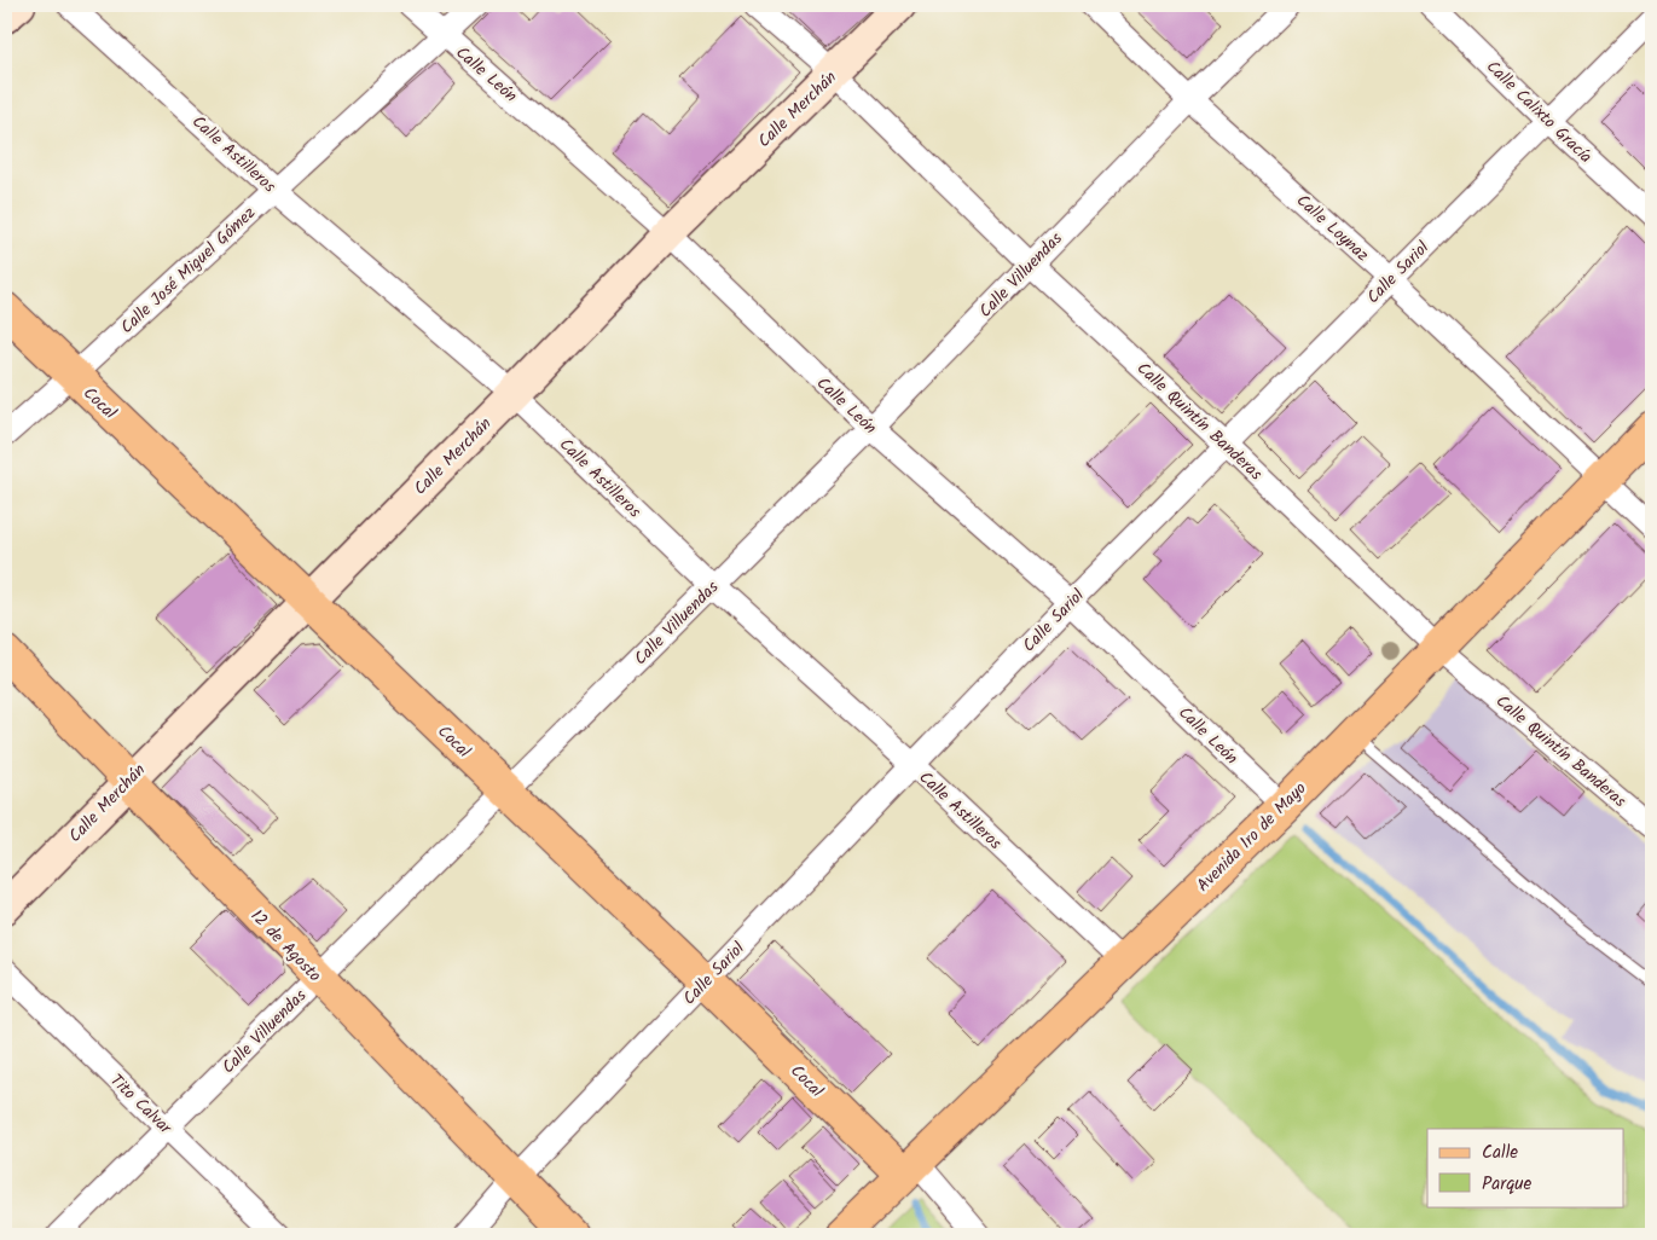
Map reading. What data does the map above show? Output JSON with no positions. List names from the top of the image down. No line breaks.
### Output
{"streets":{"main road":["Cocal","Avenida 1ro de Mayo","12 de Agosto"],"street":["Calle León","Calle Merchán","Calle Calixto Gracía","Calle Astilleros","Calle Loynaz","Calle José Miguel Gómez","Calle Sariol","Calle Villuendas","Calle Quintín Banderas","Tito Calvar"]},"crossings":[["Calle León","Calle Merchán"],["Calle León","Calle José Miguel Gómez"],["Calle León","Calle Sariol"],["Calle León","Calle Villuendas"],["Calle León","Avenida 1ro de Mayo"],["Calle Merchán","Calle Astilleros"],["Calle Merchán","Cocal"],["Calle Merchán","Calle Quintín Banderas"],["Calle Merchán","12 de Agosto"],["Calle Calixto Gracía","Calle Sariol"],["Calle Astilleros","Calle José Miguel Gómez"],["Calle Astilleros","Calle Sariol"],["Calle Astilleros","Calle Villuendas"],["Calle Astilleros","Avenida 1ro de Mayo"],["Calle Loynaz","Calle Sariol"],["Calle Loynaz","Calle Villuendas"],["Calle Loynaz","Avenida 1ro de Mayo"],["Calle José Miguel Gómez","Cocal"],["Calle Sariol","Cocal"],["Calle Sariol","Calle Quintín Banderas"],["Calle Sariol","12 de Agosto"],["Calle Villuendas","Cocal"],["Calle Villuendas","Calle Quintín Banderas"],["Calle Villuendas","12 de Agosto"],["Calle Villuendas","Tito Calvar"],["Cocal","Avenida 1ro de Mayo"],["Calle Quintín Banderas","Avenida 1ro de Mayo"]],"legend":["Calle","Parque"]}
